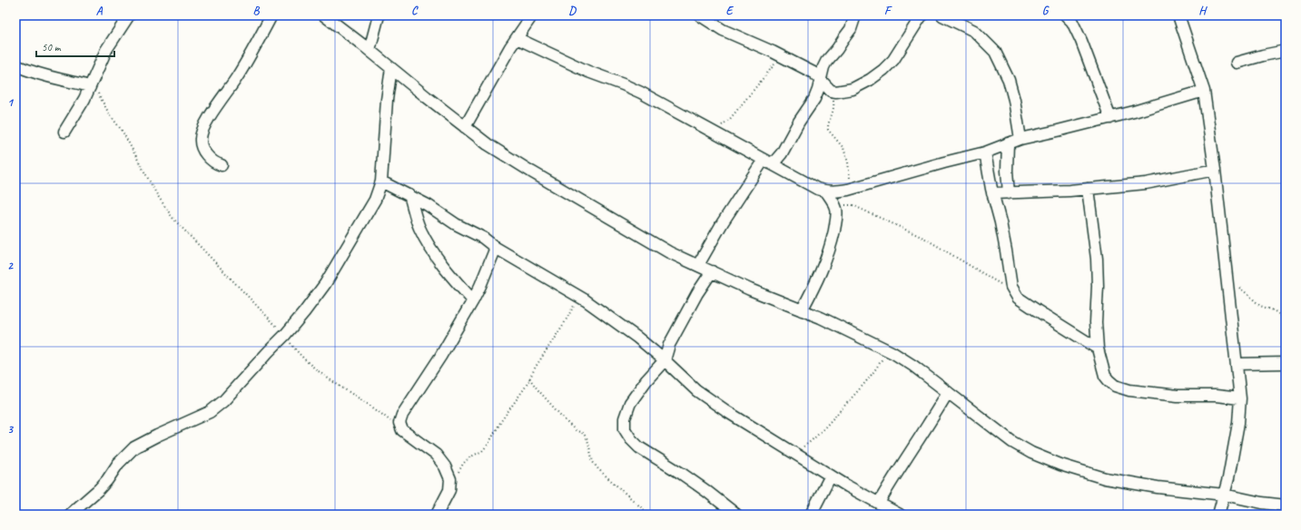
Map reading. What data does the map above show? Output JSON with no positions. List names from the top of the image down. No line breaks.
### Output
{"scale_bar":"50 m","grid":{"columns":["A","B","C","D","E","F","G","H"],"rows":["1","2","3"]}}
